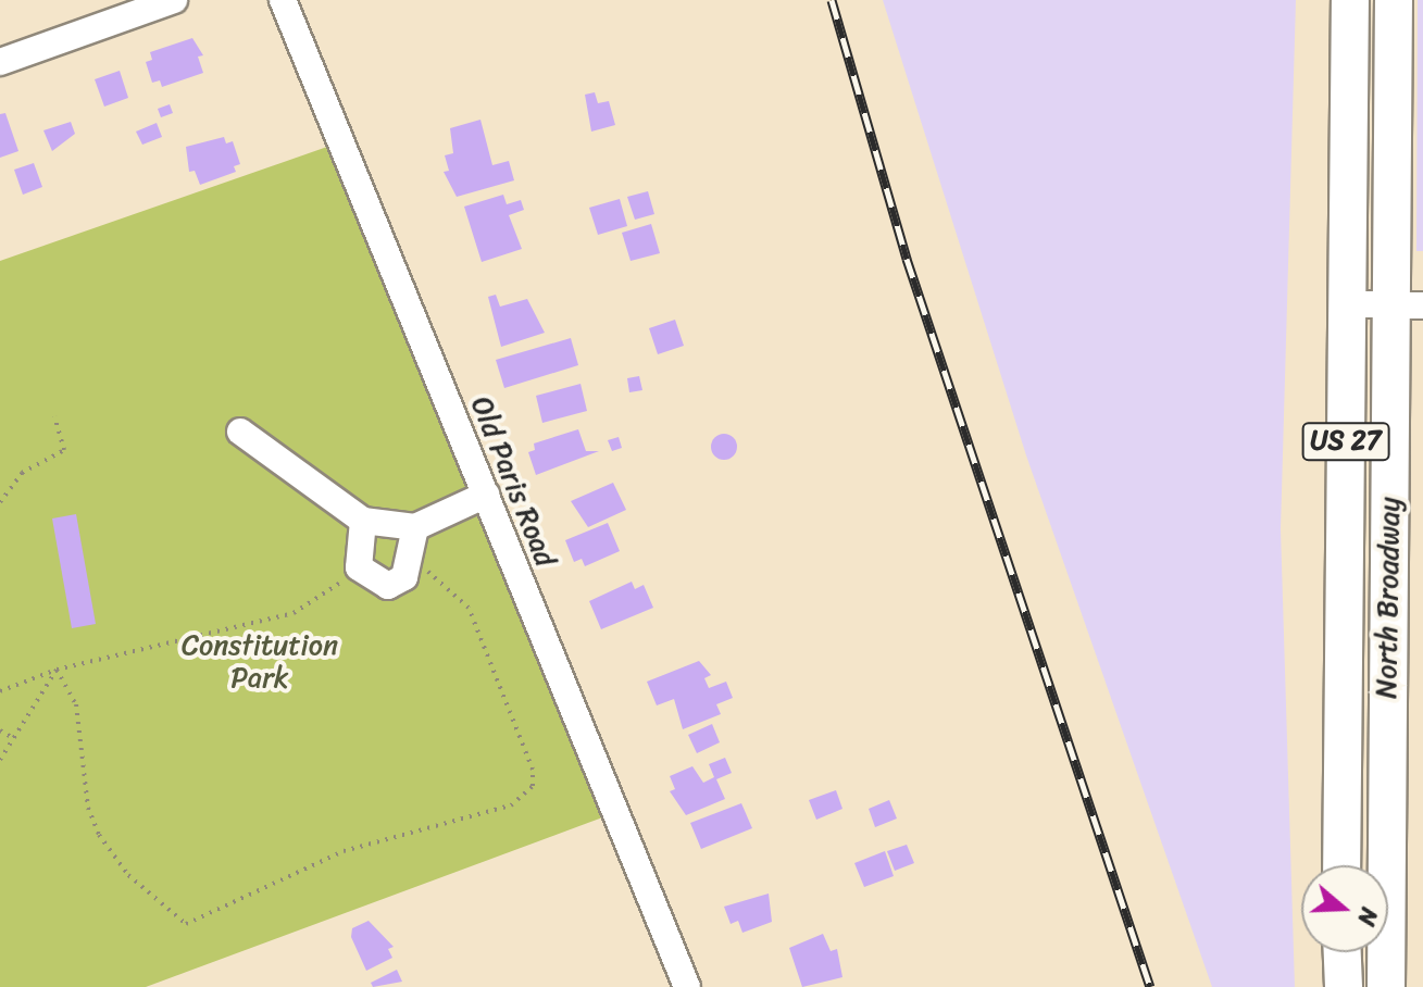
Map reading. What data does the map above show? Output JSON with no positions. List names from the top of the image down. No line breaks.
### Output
{"streets":{"highway":["US 27","North Broadway"],"street":["Old Paris Road"]},"parks":["Constitution Park"],"north":"right"}
